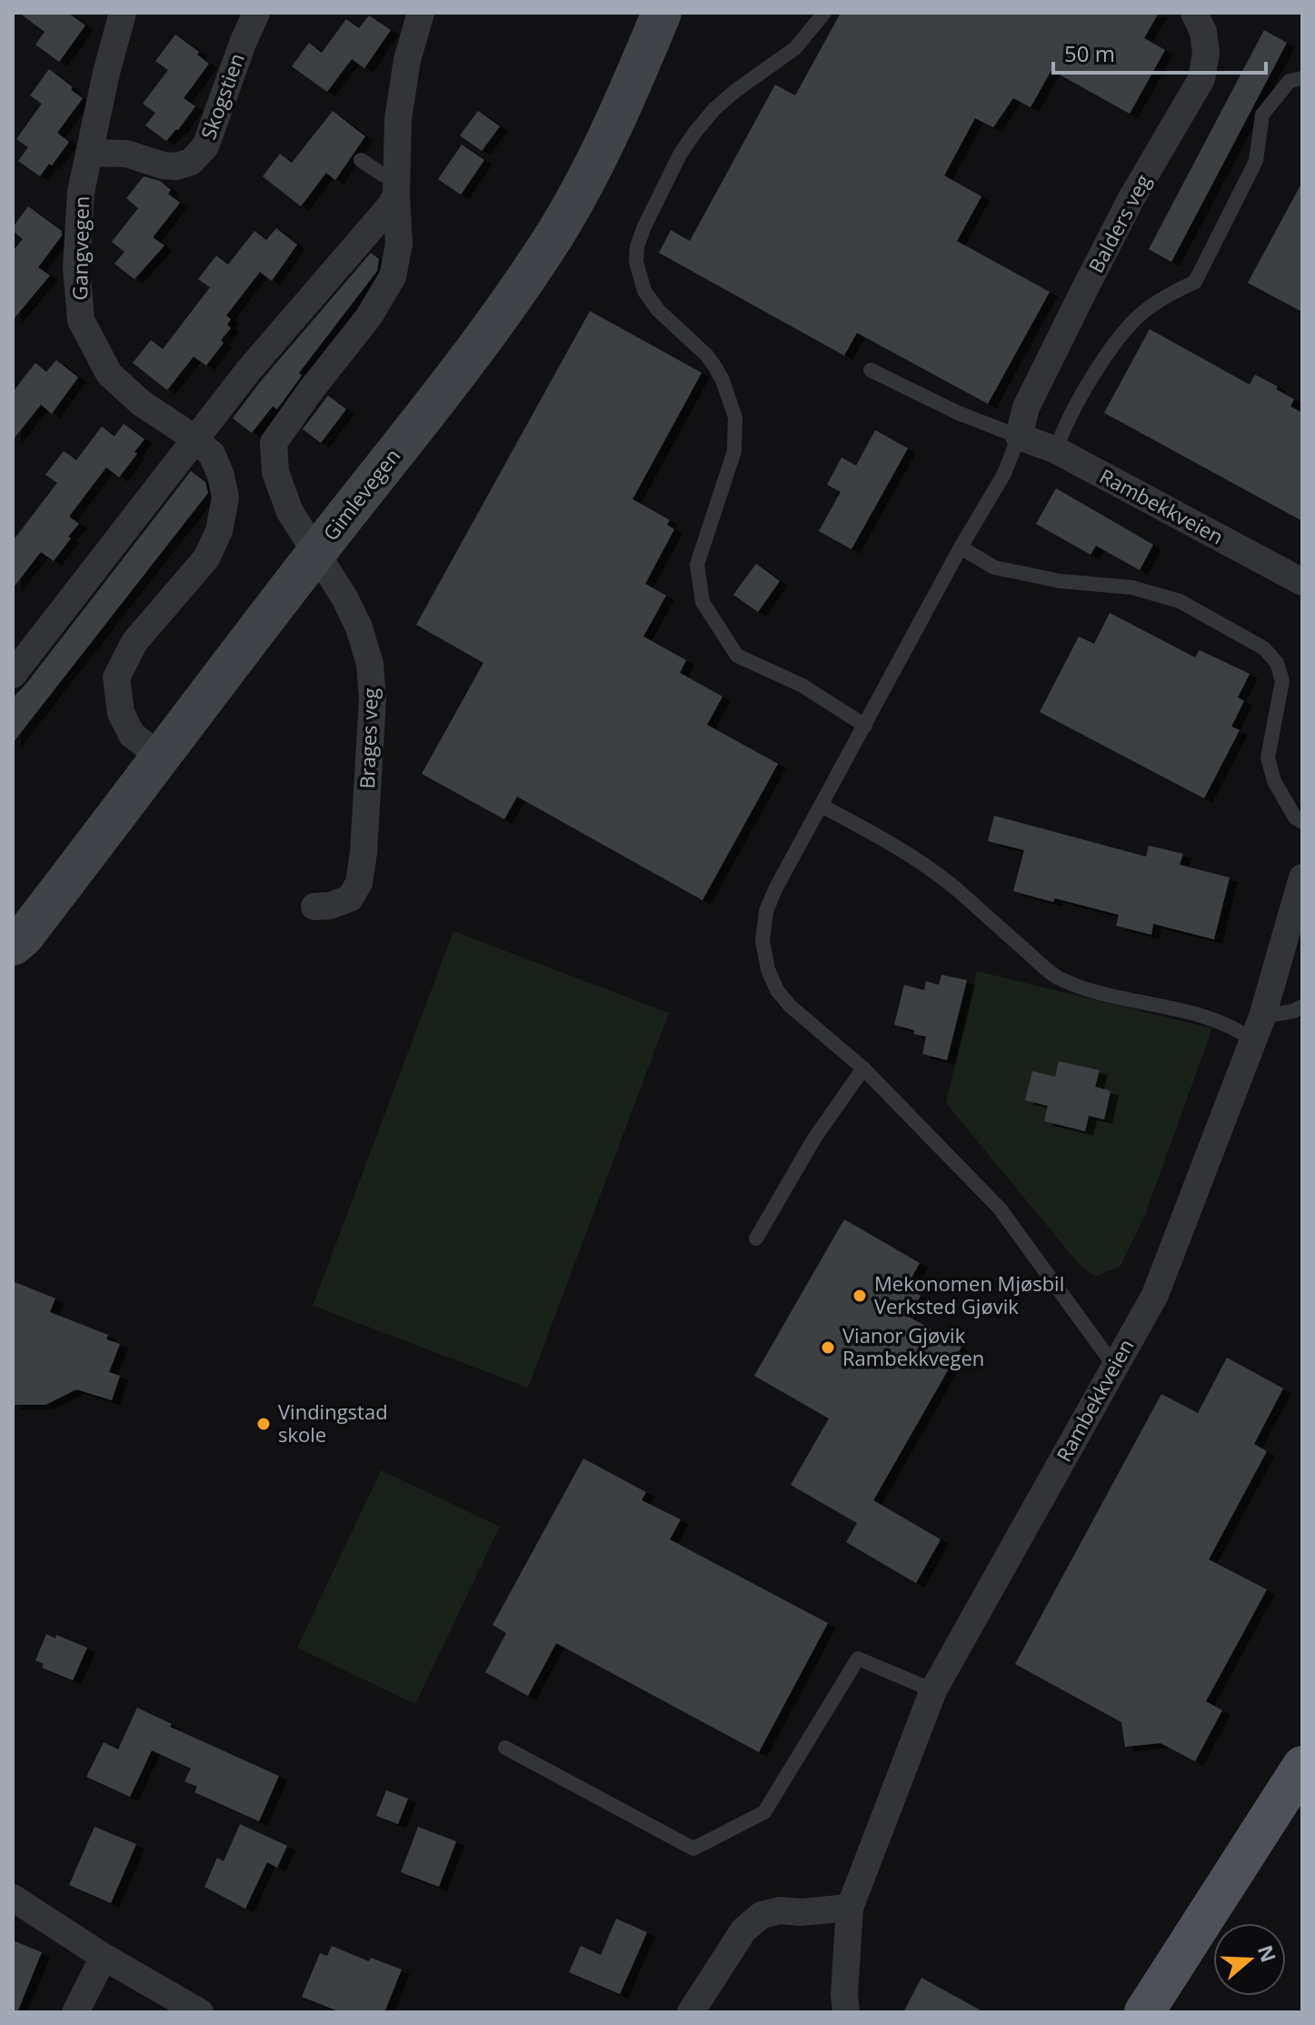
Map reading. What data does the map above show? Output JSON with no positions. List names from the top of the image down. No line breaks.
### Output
{"streets":{"street":["Skogstien","Balders veg","Gangvegen","Gimlevegen","Rambekkveien","Brages veg"]},"crossings":[["Skogstien","Gangvegen"],["Balders veg","Rambekkveien"],["Gangvegen","Gimlevegen"],["Gimlevegen","Brages veg"]],"places":["Mekonomen Mjøsbil Verksted Gjøvik","Vianor Gjøvik Rambekkvegen","Vindingstad skole"],"scale_bar":"50 m","north":"right"}
